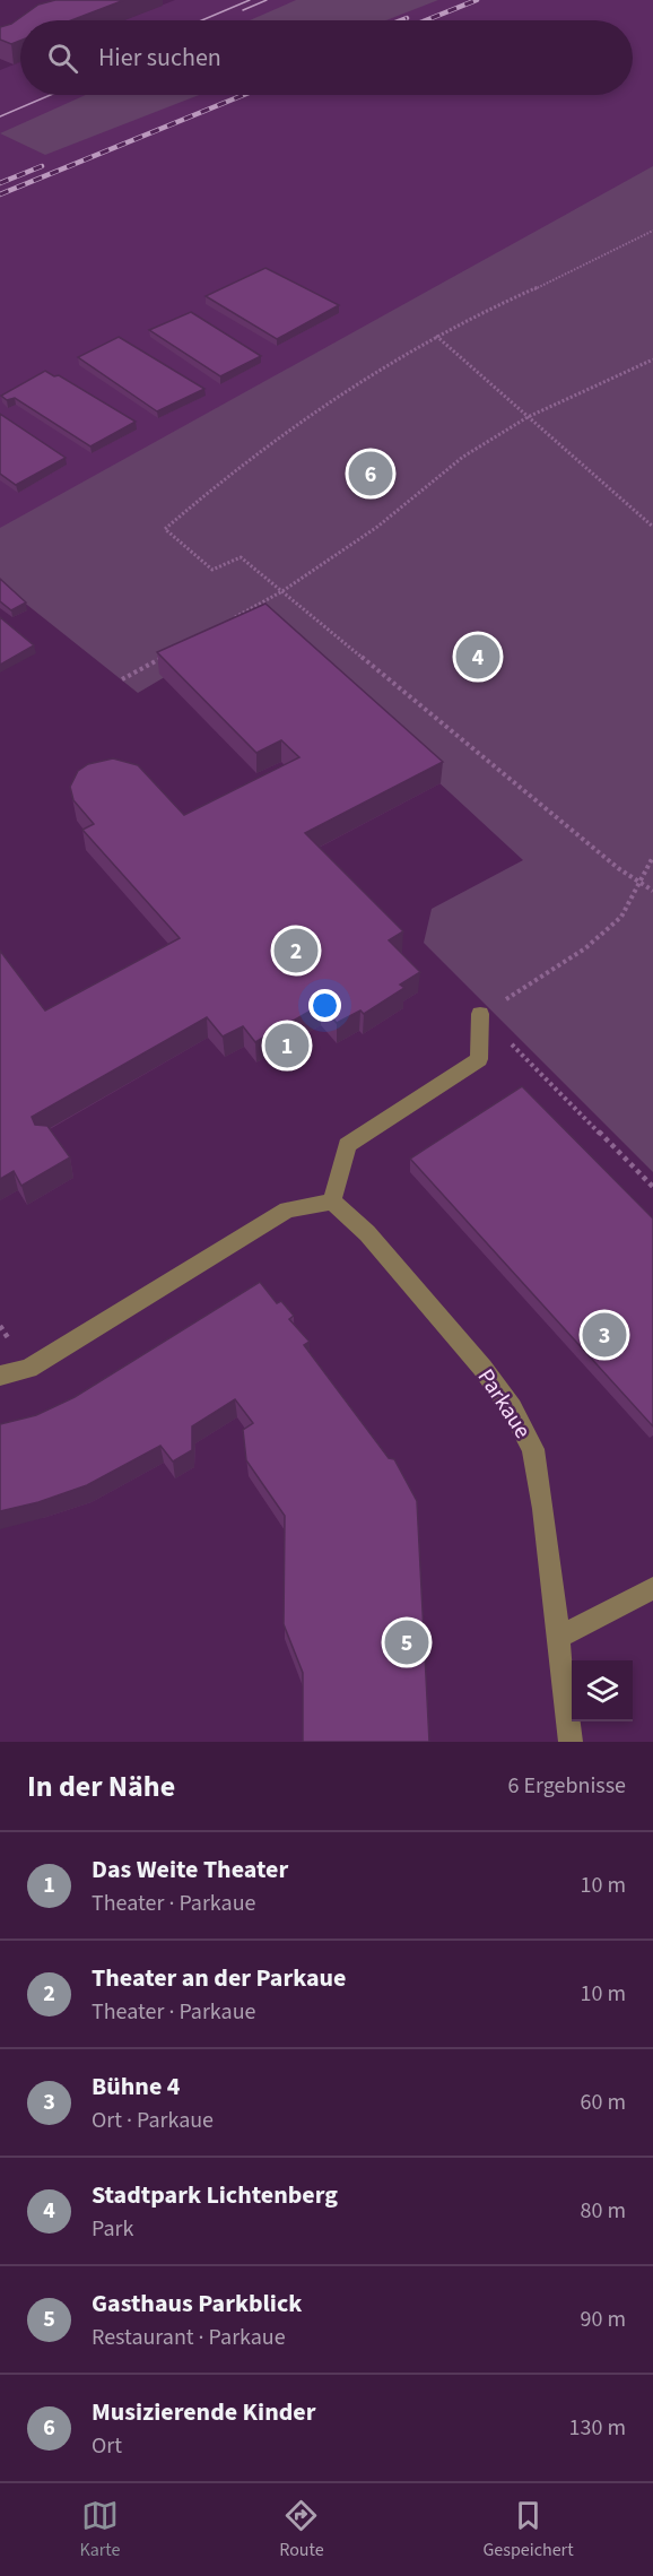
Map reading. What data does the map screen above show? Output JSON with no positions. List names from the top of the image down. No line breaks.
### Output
{"streets":{"street":["Parkaue"]},"page":{"search":"Hier suchen","pins":["6","4","2","1","3","5"],"heading":["In der Nähe","6 Ergebnisse"],"list":[{"mark":"1","name":"Das Weite Theater","note":"Theater · Parkaue","value":"10 m"},{"mark":"2","name":"Theater an der Parkaue","note":"Theater · Parkaue","value":"10 m"},{"mark":"3","name":"Bühne 4","note":"Ort · Parkaue","value":"60 m"},{"mark":"4","name":"Stadtpark Lichtenberg","note":"Park","value":"80 m"},{"mark":"5","name":"Gasthaus Parkblick","note":"Restaurant · Parkaue","value":"90 m"},{"mark":"6","name":"Musizierende Kinder","note":"Ort","value":"130 m"}],"nav":["Karte","Route","Gespeichert"]}}
